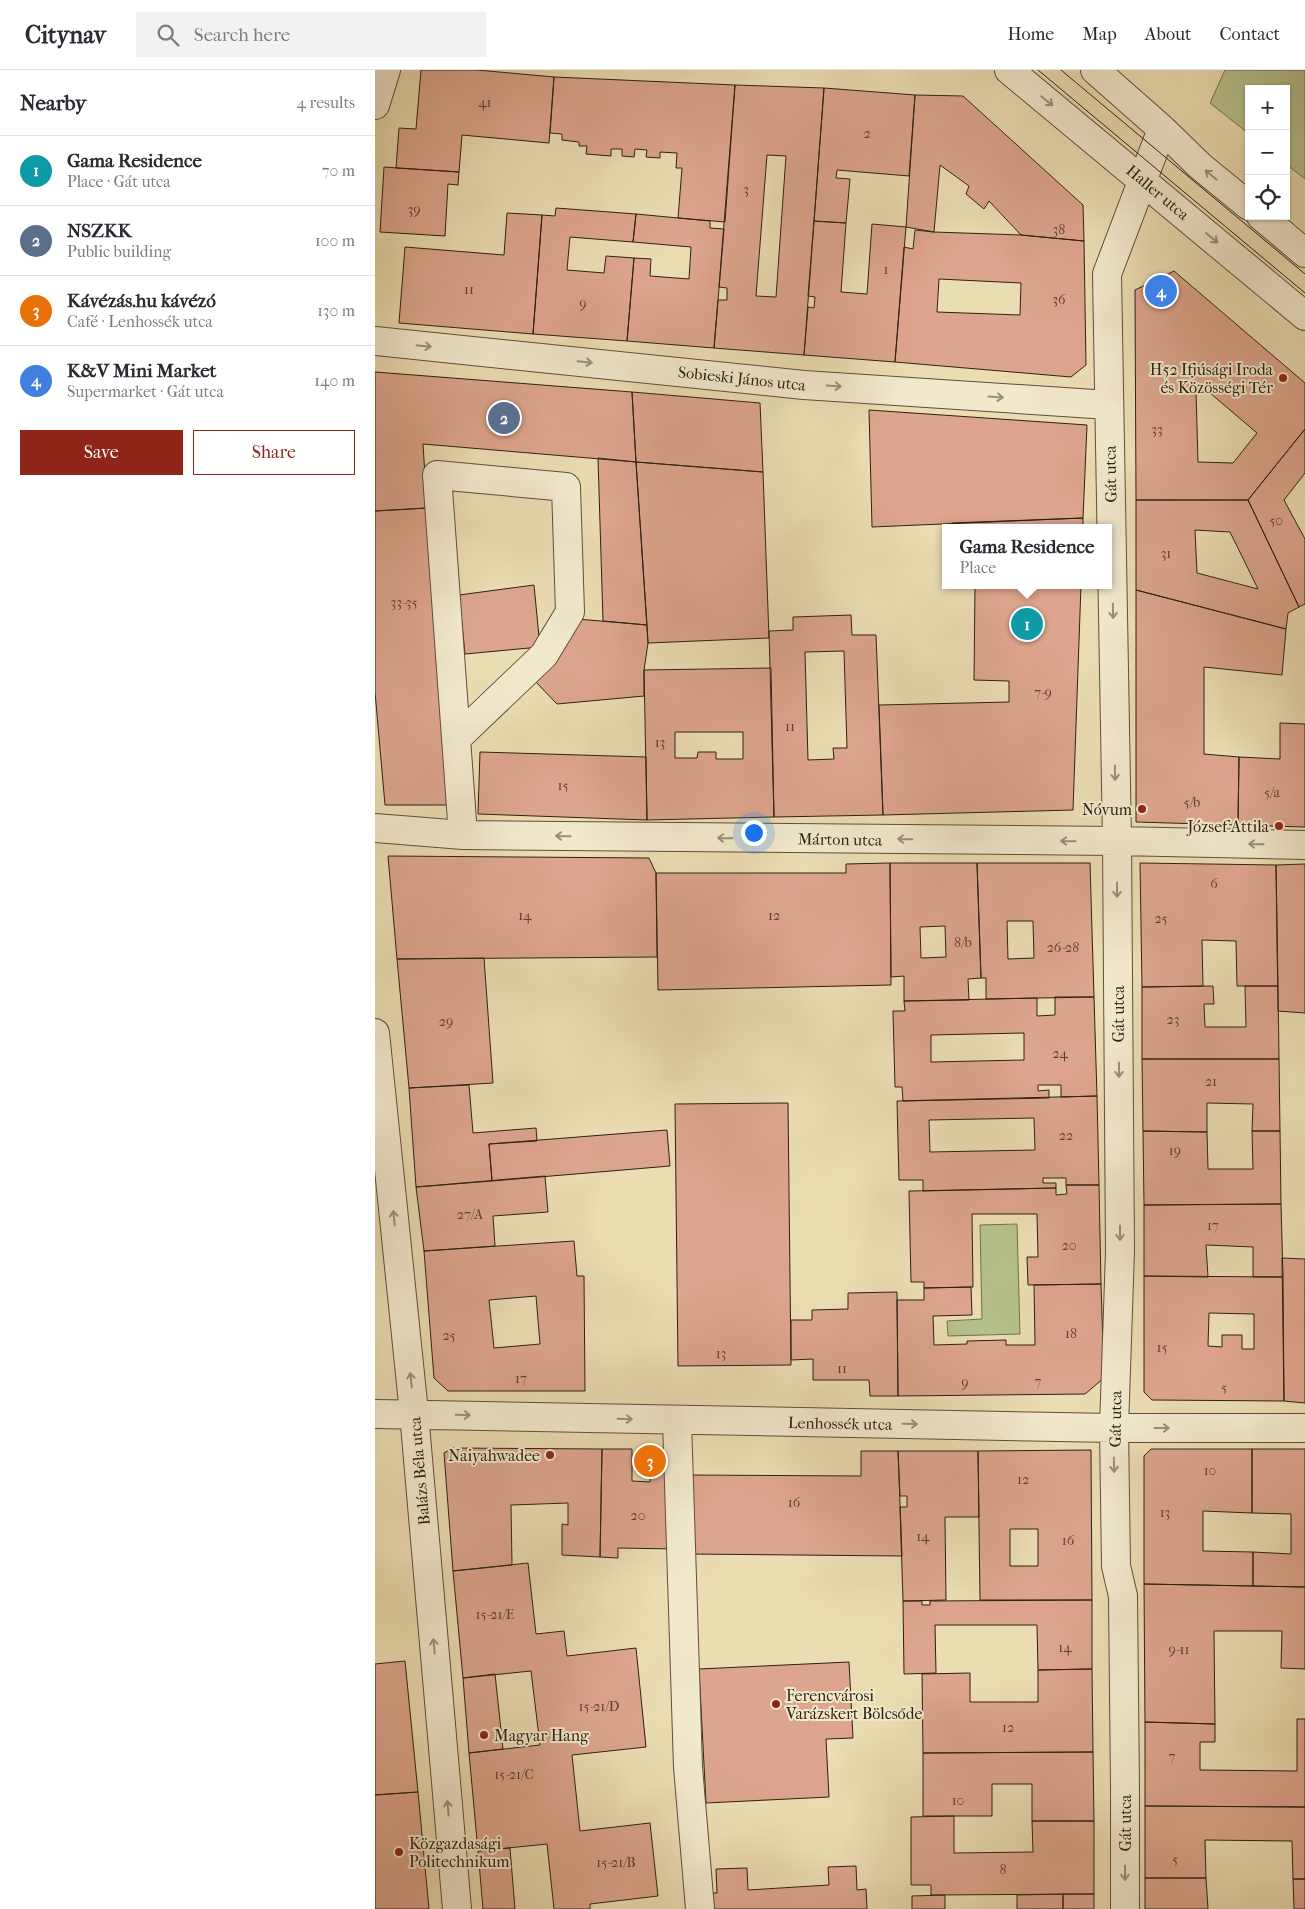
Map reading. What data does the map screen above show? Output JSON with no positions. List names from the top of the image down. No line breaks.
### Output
{"streets":{"street":["Haller utca","Sobieski János utca","Gát utca","Márton utca","Lenhossék utca","Balázs Béla utca"]},"crossings":[["Haller utca","Gát utca"],["Sobieski János utca","Gát utca"],["Gát utca","Márton utca"],["Gát utca","Lenhossék utca"],["Lenhossék utca","Balázs Béla utca"]],"one_way":["Sobieski János utca","Gát utca","Márton utca","Lenhossék utca","Balázs Béla utca"],"places":["H52 Ifjúsági Iroda és Közösségi Tér","Nóvum","József Attila","Naiyahwadee","Ferencvárosi Varázskert Bölcsőde","Magyar Hang","Közgazdasági Politechnikum"],"house_numbers":["41","2","3","39","38","1","11","36","9","33","50","31","33-35","7-9","11","13","15","5/a","5/b","6","14","12","25","8/b","26-28","23","29","24","21","22","19","27/A","17","20","18","25","15","13","11","17","7","9","5","10","12","16","13","20","14","16","15-21/E","14","9-11","15-21/D","12","7","15-21/C","10","5","15-21/B","8"],"page":{"header":"Citynav","search":"Search here","nav":["Home","Map","About","Contact"],"heading":["Nearby","4 results"],"map_buttons":["+","−"],"list":[{"mark":"1","name":"Gama Residence","note":"Place · Gát utca","value":"70 m"},{"mark":"2","name":"NSZKK","note":"Public building","value":"100 m"},{"mark":"3","name":"Kávézás.hu kávézó","note":"Café · Lenhossék utca","value":"130 m"},{"mark":"4","name":"K&V Mini Market","note":"Supermarket · Gát utca","value":"140 m"}],"pins":["4","2","1","3"],"buttons":["Save","Share"],"popup":["Gama Residence","Place"]}}
